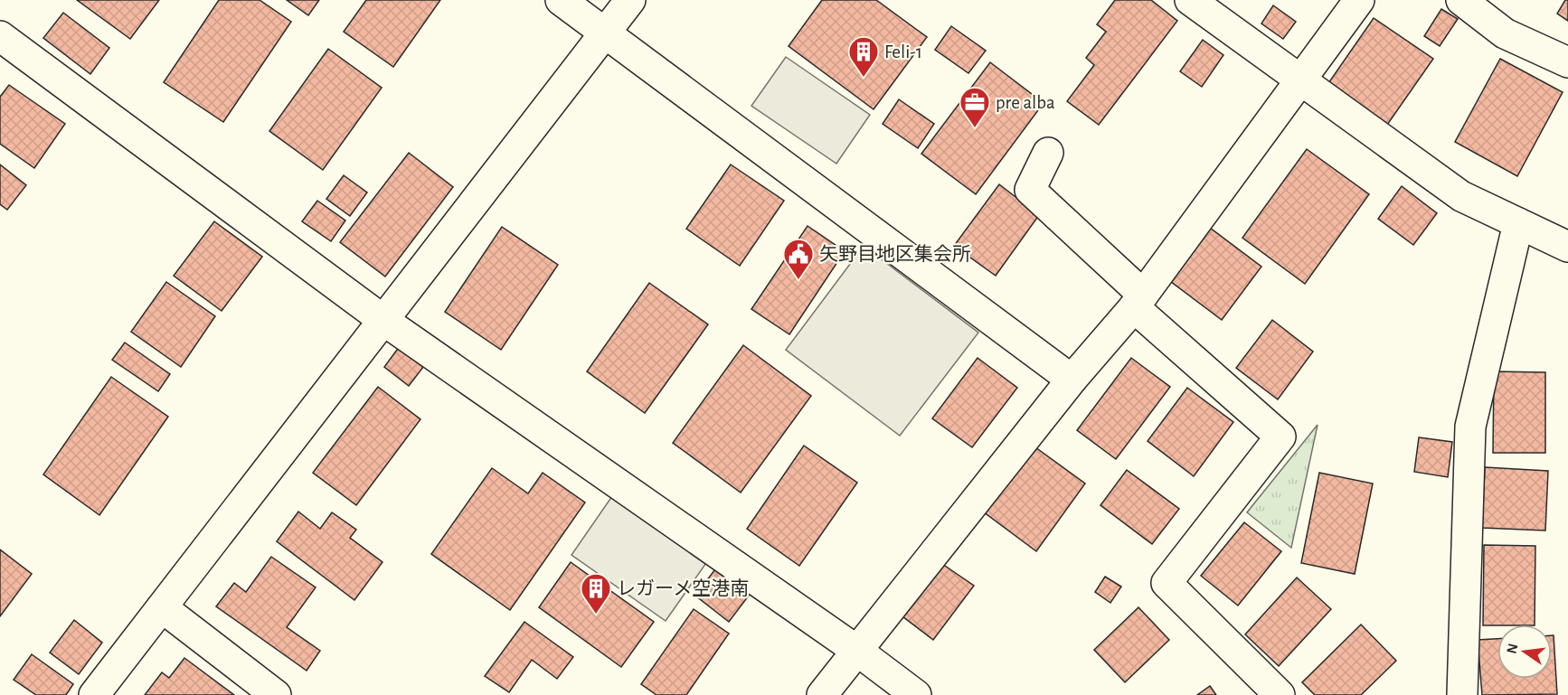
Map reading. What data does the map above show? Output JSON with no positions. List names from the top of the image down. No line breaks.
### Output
{"places":{"building":["Feli-1","レガーメ空港南"],"office":["pre alba"],"public building":["矢野目地区集会所"]},"north":"left"}
